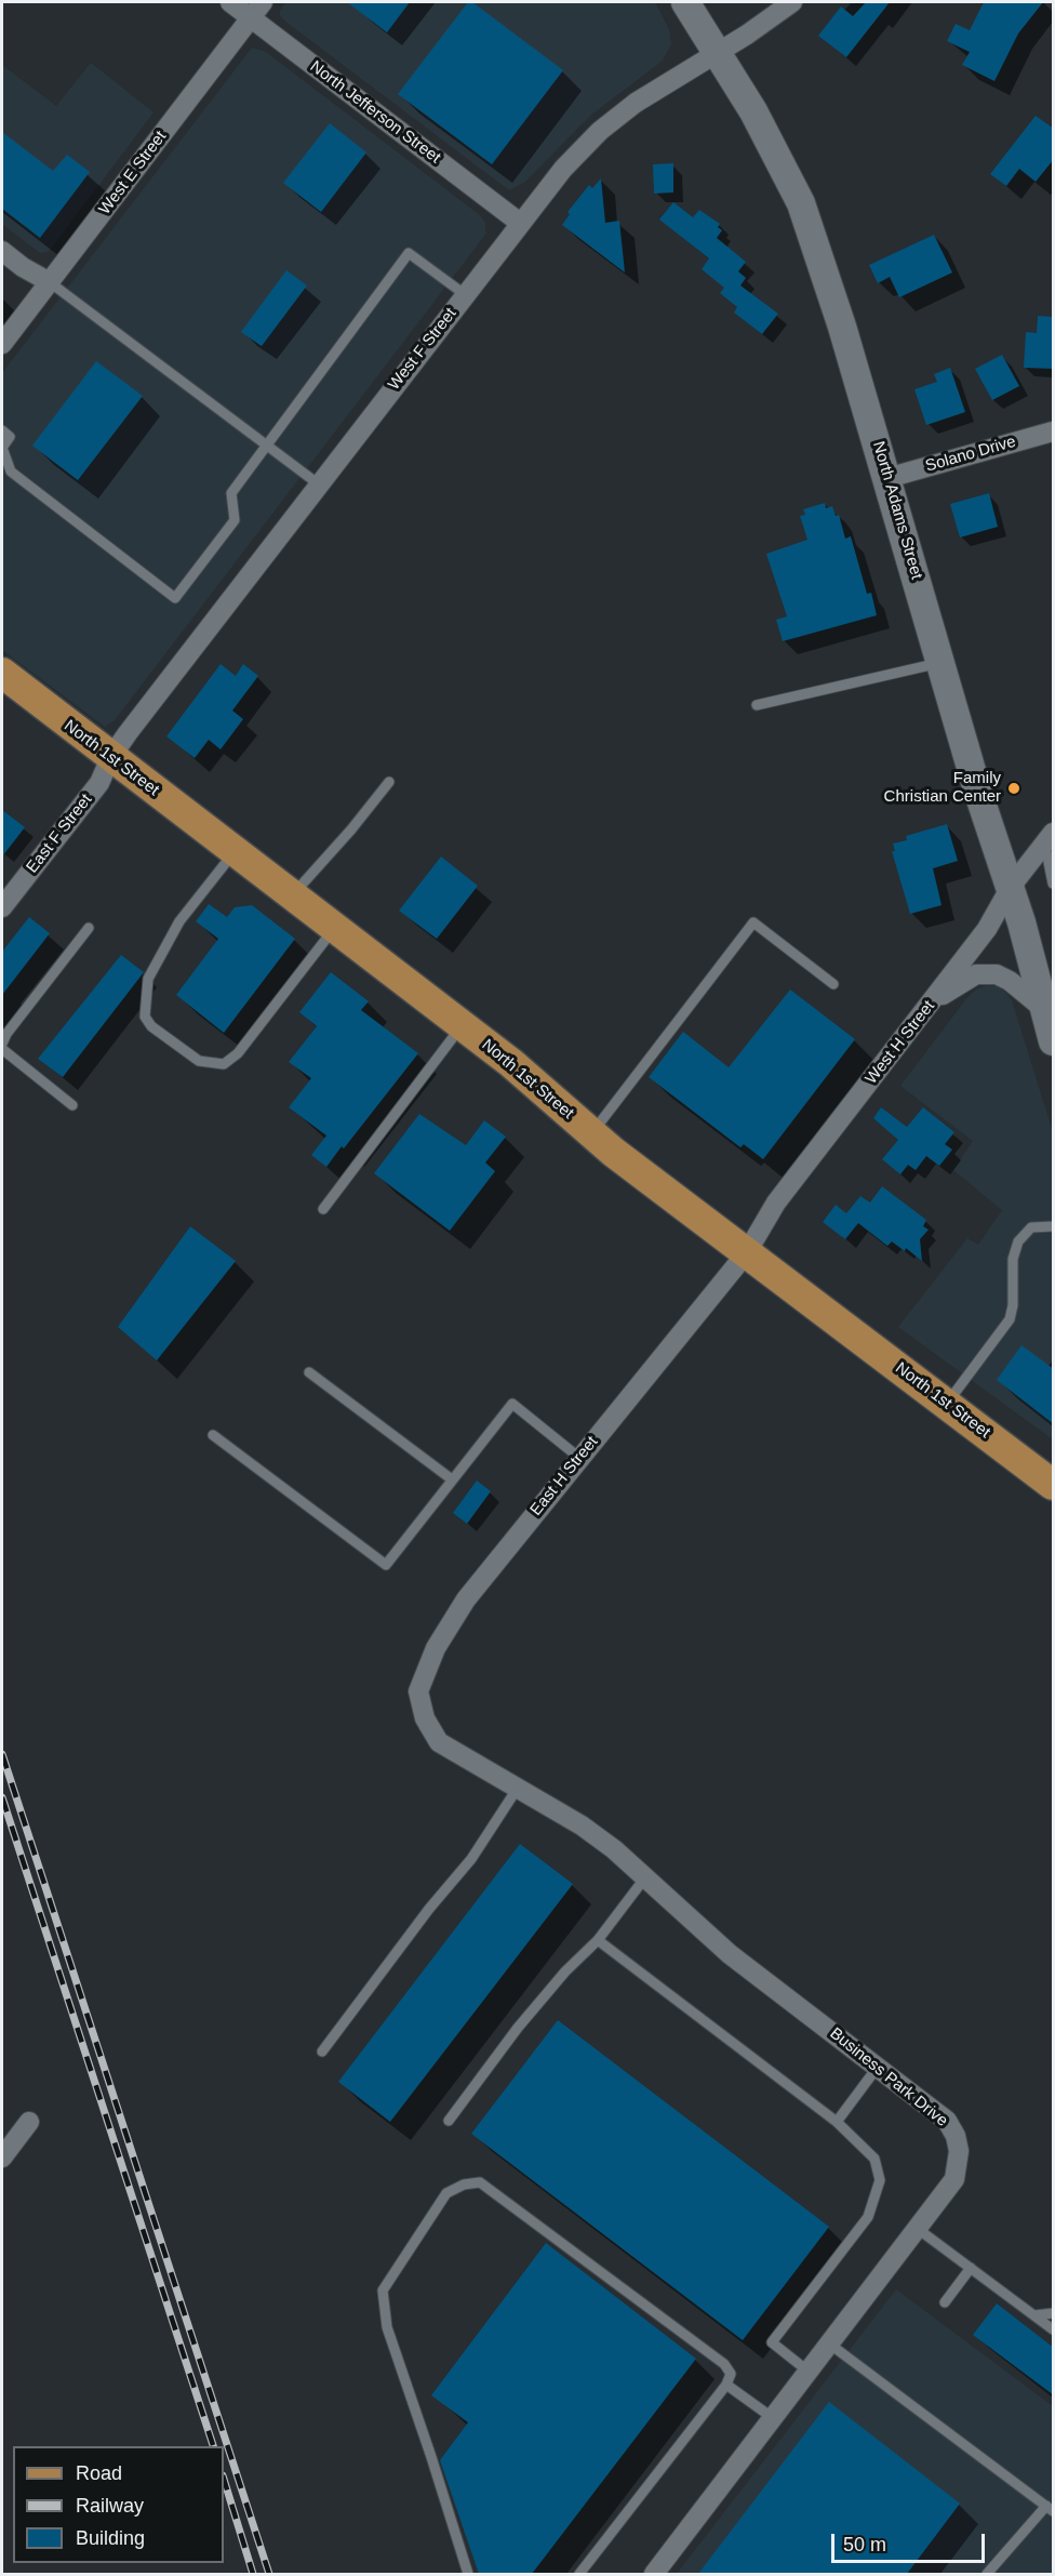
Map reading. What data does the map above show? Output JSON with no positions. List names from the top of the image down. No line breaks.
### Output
{"streets":{"main road":["North 1st Street"],"street":["North Jefferson Street","West E Street","West F Street","Solano Drive","North Adams Street","East F Street","West H Street","East H Street","Business Park Drive"]},"crossings":[["North Jefferson Street","West E Street"],["North Jefferson Street","West F Street"],["West F Street","North Adams Street"],["West F Street","North 1st Street"],["West F Street","East F Street"],["Solano Drive","North Adams Street"],["North Adams Street","West H Street"],["North 1st Street","East F Street"],["North 1st Street","West H Street"],["North 1st Street","East H Street"],["West H Street","East H Street"],["East H Street","Business Park Drive"]],"places":["Family Christian Center"],"legend":["Road","Railway","Building"],"scale_bar":"50 m"}
